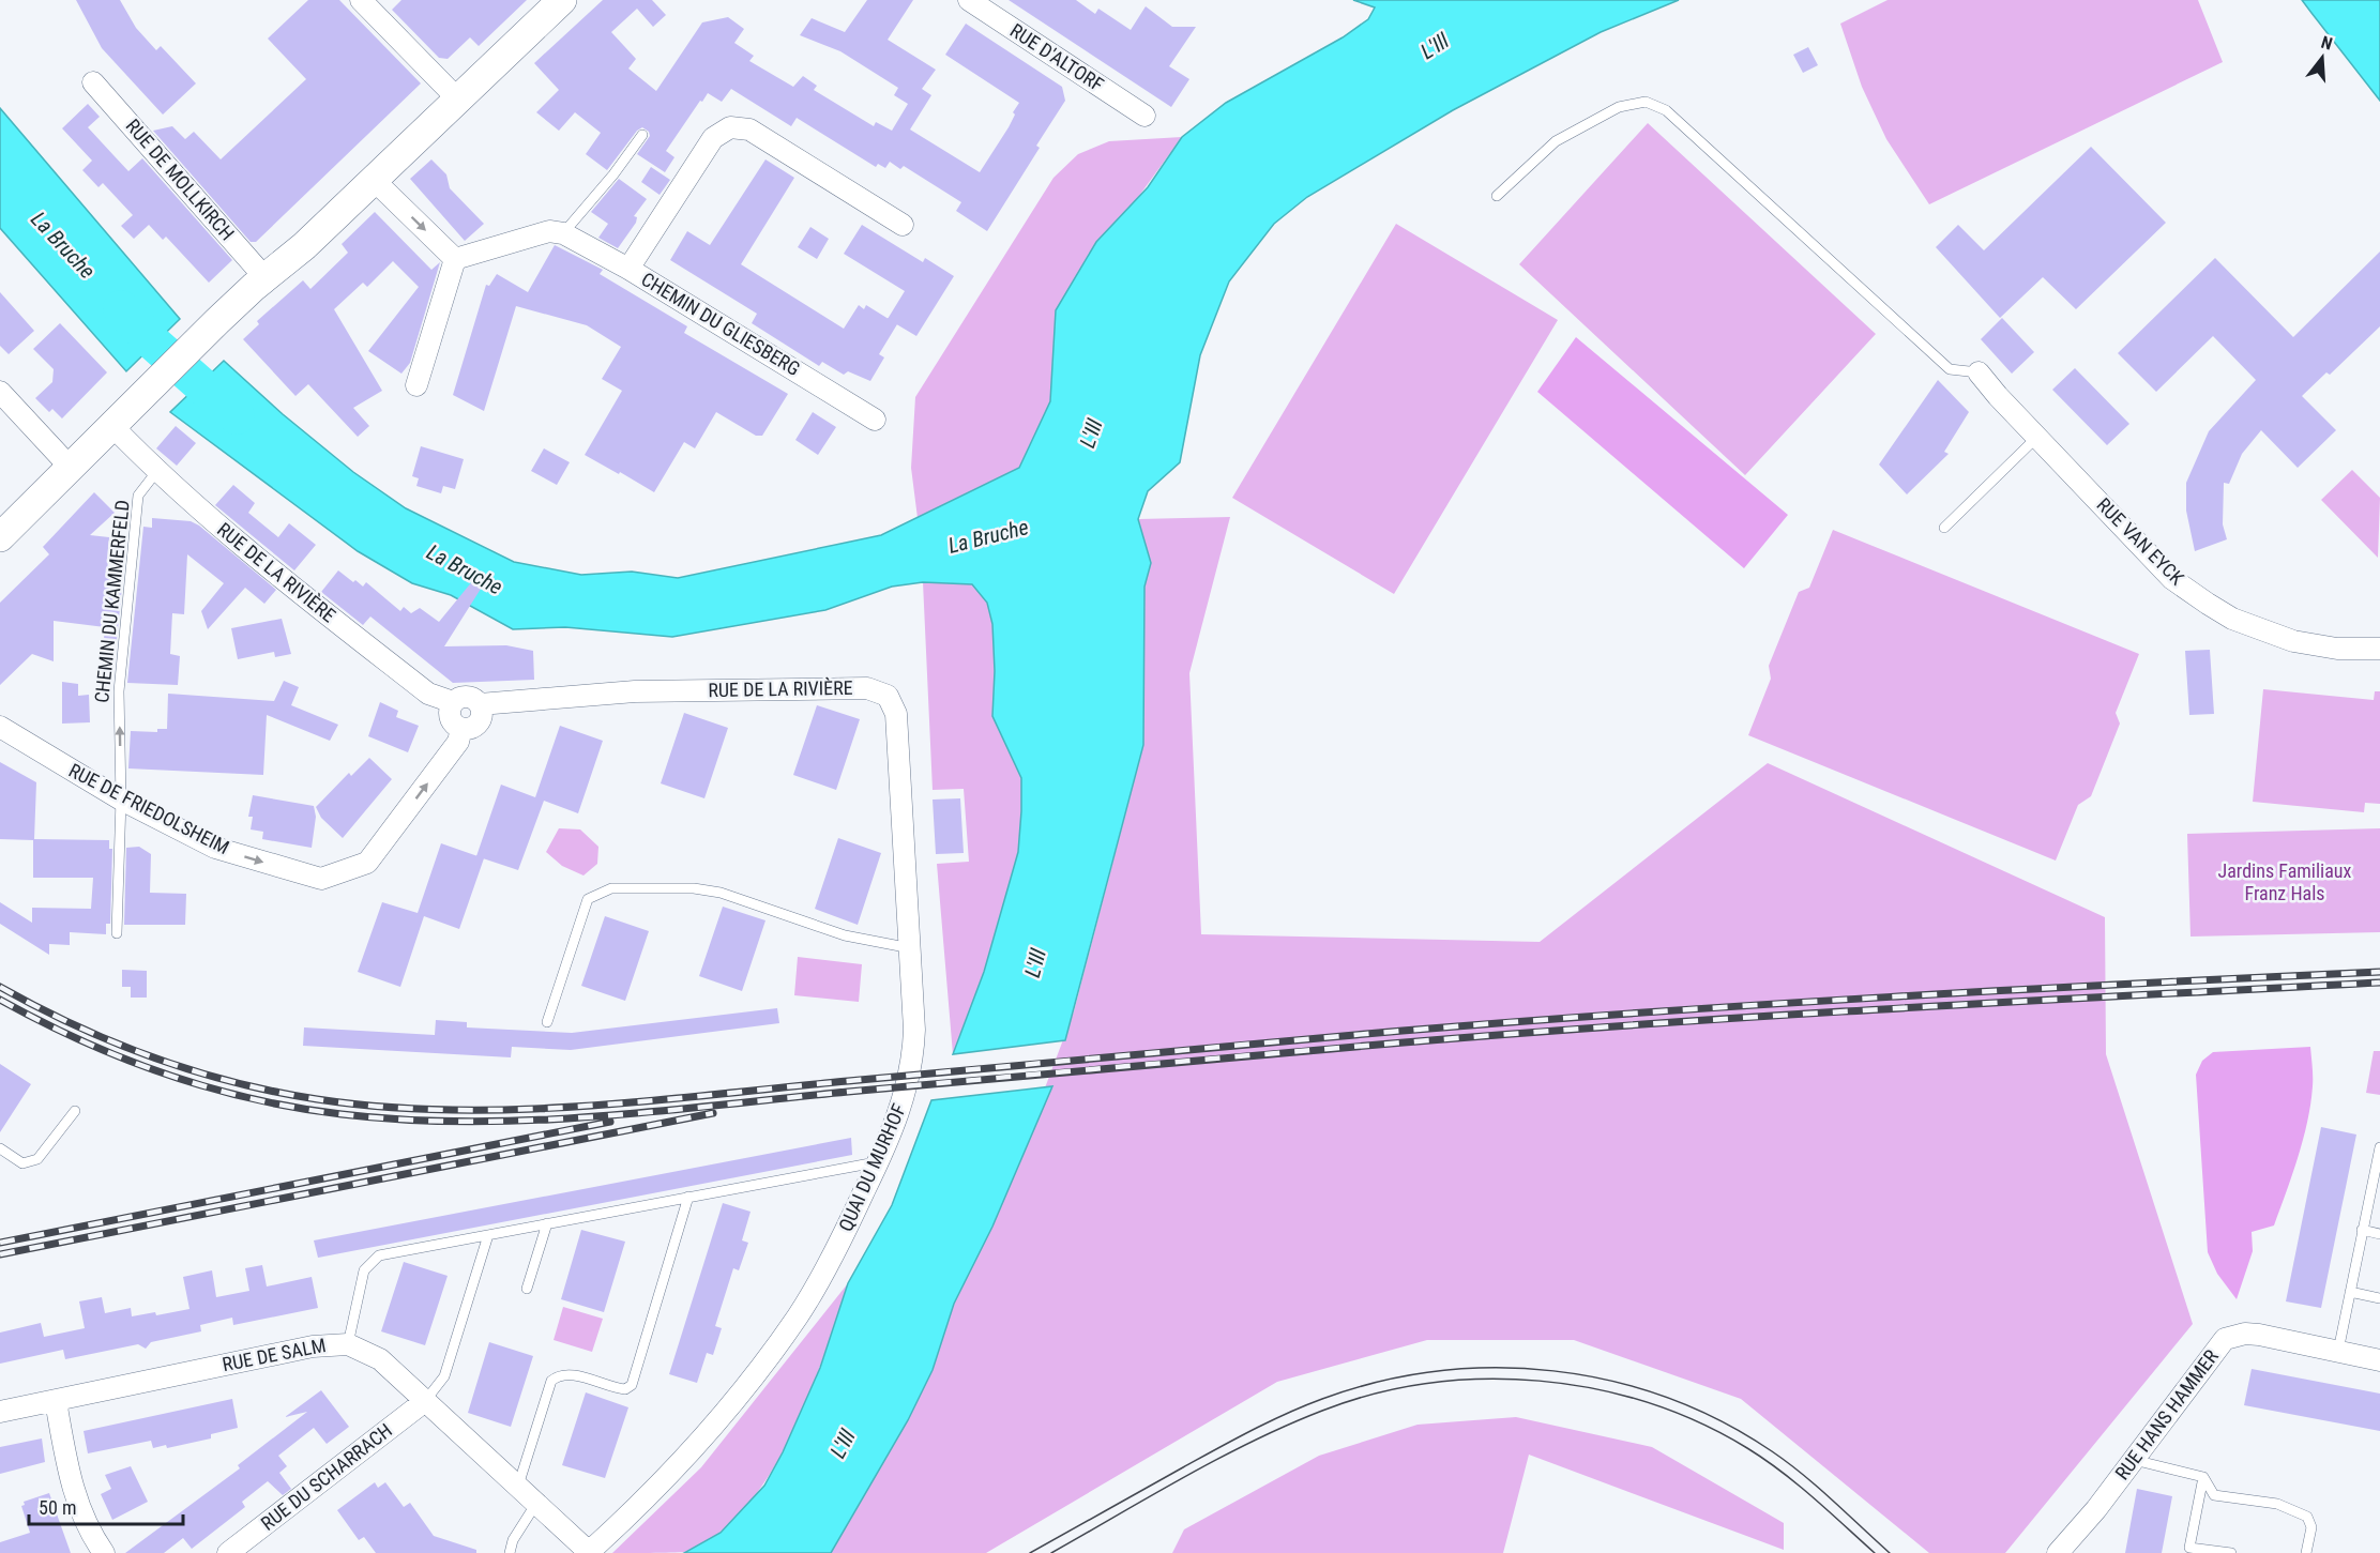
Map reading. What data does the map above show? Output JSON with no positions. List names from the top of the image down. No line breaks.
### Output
{"streets":{"street":["RUE D'ALTORF","RUE DE MOLLKIRCH","CHEMIN DU GLIESBERG","RUE VAN EYCK","RUE DE LA RIVIÈRE","RUE DE FRIEDOLSHEIM","QUAI DU MURHOF","RUE DE SALM","RUE HANS HAMMER","RUE DU SCHARRACH"],"lane":["CHEMIN DU KAMMERFELD"]},"crossings":[["RUE DE LA RIVIÈRE","CHEMIN DU KAMMERFELD"],["RUE DE LA RIVIÈRE","RUE DE FRIEDOLSHEIM"],["RUE DE LA RIVIÈRE","QUAI DU MURHOF"],["CHEMIN DU KAMMERFELD","RUE DE FRIEDOLSHEIM"],["QUAI DU MURHOF","RUE DE SALM"],["RUE DE SALM","RUE DU SCHARRACH"]],"one_way":["CHEMIN DU KAMMERFELD","RUE DE FRIEDOLSHEIM"],"water":["L'Ill","La Bruche"],"parks":["Jardins Familiaux Franz Hals"],"scale_bar":"50 m","north":"top"}
